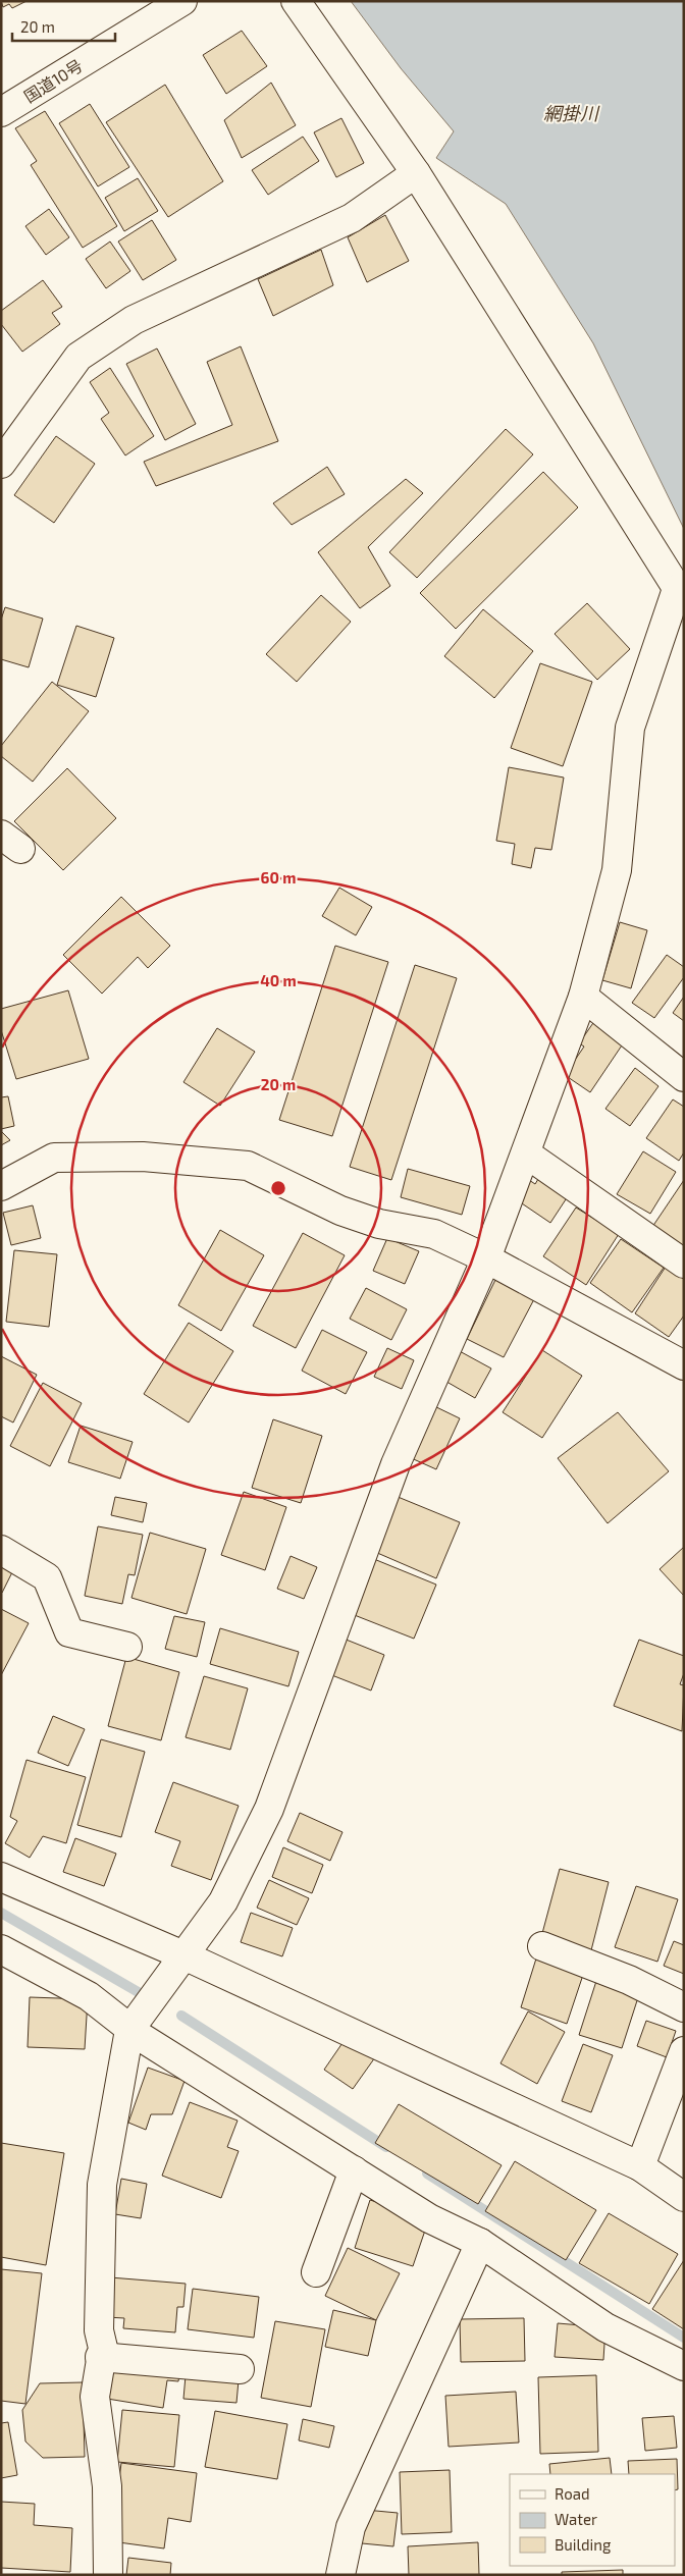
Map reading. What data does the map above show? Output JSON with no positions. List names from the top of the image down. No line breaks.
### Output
{"streets":{"main road":["国道10号"]},"water":["網掛川"],"legend":["Road","Water","Building"],"scale_bar":"20 m","rings":["60 m","40 m","20 m"]}
